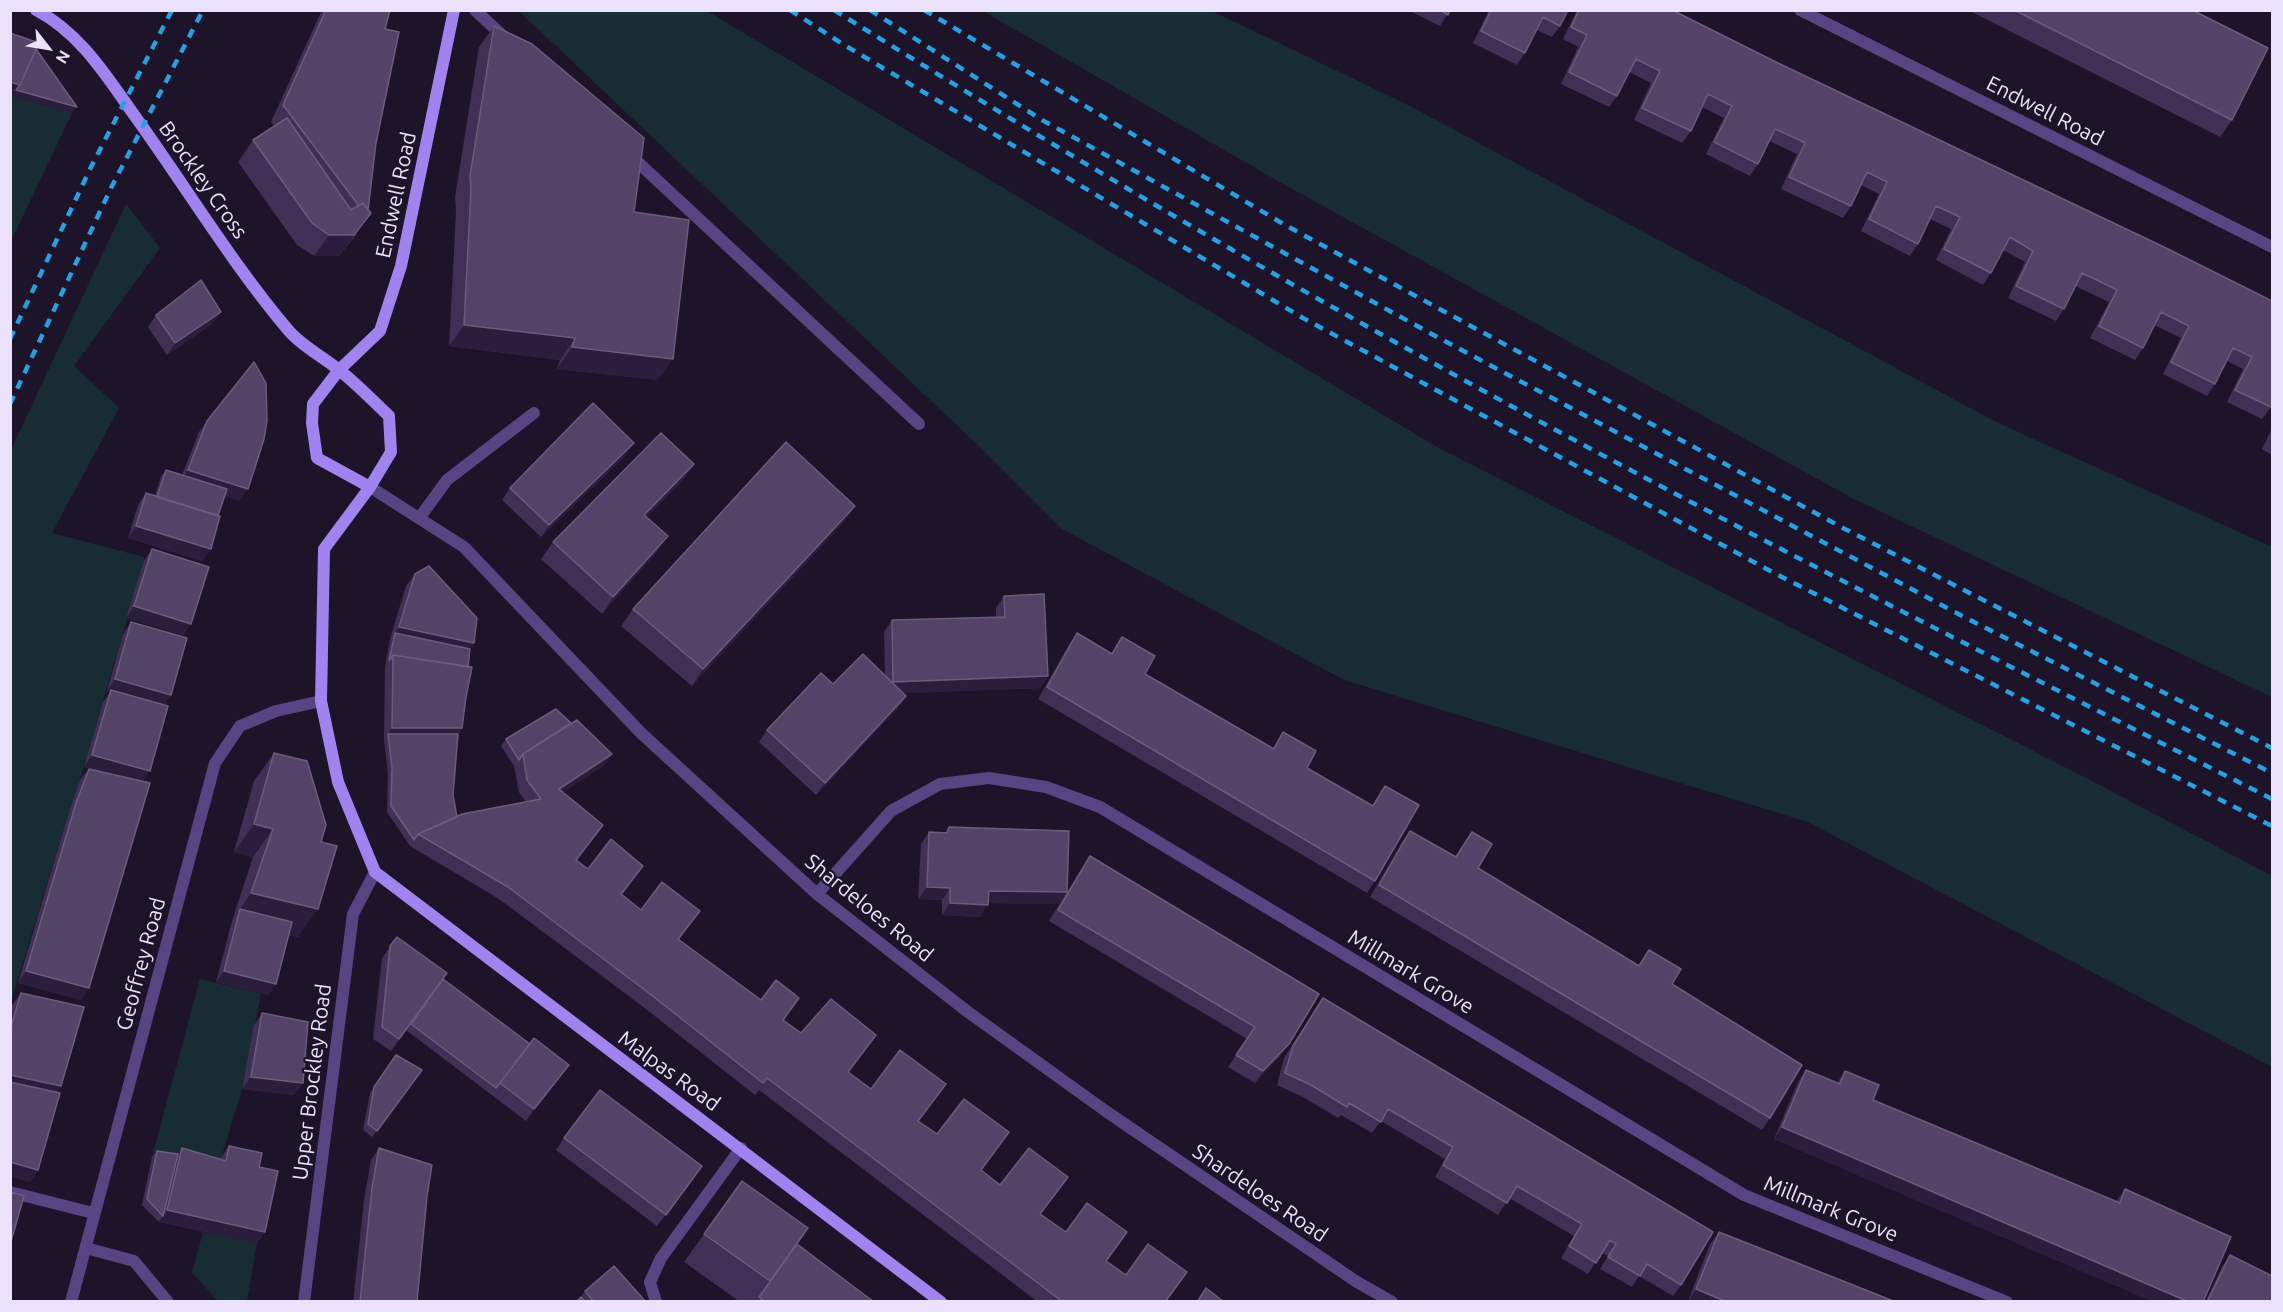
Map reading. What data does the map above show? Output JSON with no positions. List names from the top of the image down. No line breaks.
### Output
{"streets":{"main road":["Endwell Road","Brockley Cross","Shardeloes Road","Malpas Road"],"street":["Geoffrey Road","Millmark Grove","Upper Brockley Road"]},"crossings":[["Endwell Road","Brockley Cross"],["Endwell Road","Shardeloes Road"],["Brockley Cross","Shardeloes Road"],["Shardeloes Road","Millmark Grove"],["Malpas Road","Upper Brockley Road"]],"north":"bottom right"}
